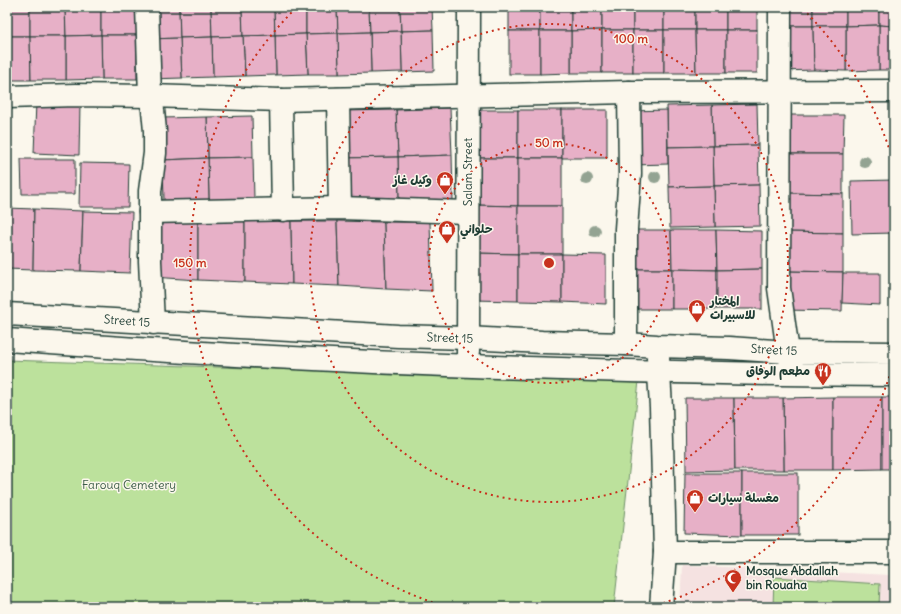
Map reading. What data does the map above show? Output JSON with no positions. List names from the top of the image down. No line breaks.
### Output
{"streets":{"street":["Salam Street","Street 15"]},"crossings":[["Salam Street","Street 15"]],"parks":["Farouq Cemetery"],"places":{"shop":["وكيل غاز","حلواني","المختار للاسبيرات","مغسلة سيارات"],"restaurant":["مطعم الوفاق"],"mosque":["Mosque Abdallah bin Rouaha"]},"rings":["100 m","50 m","150 m"]}
